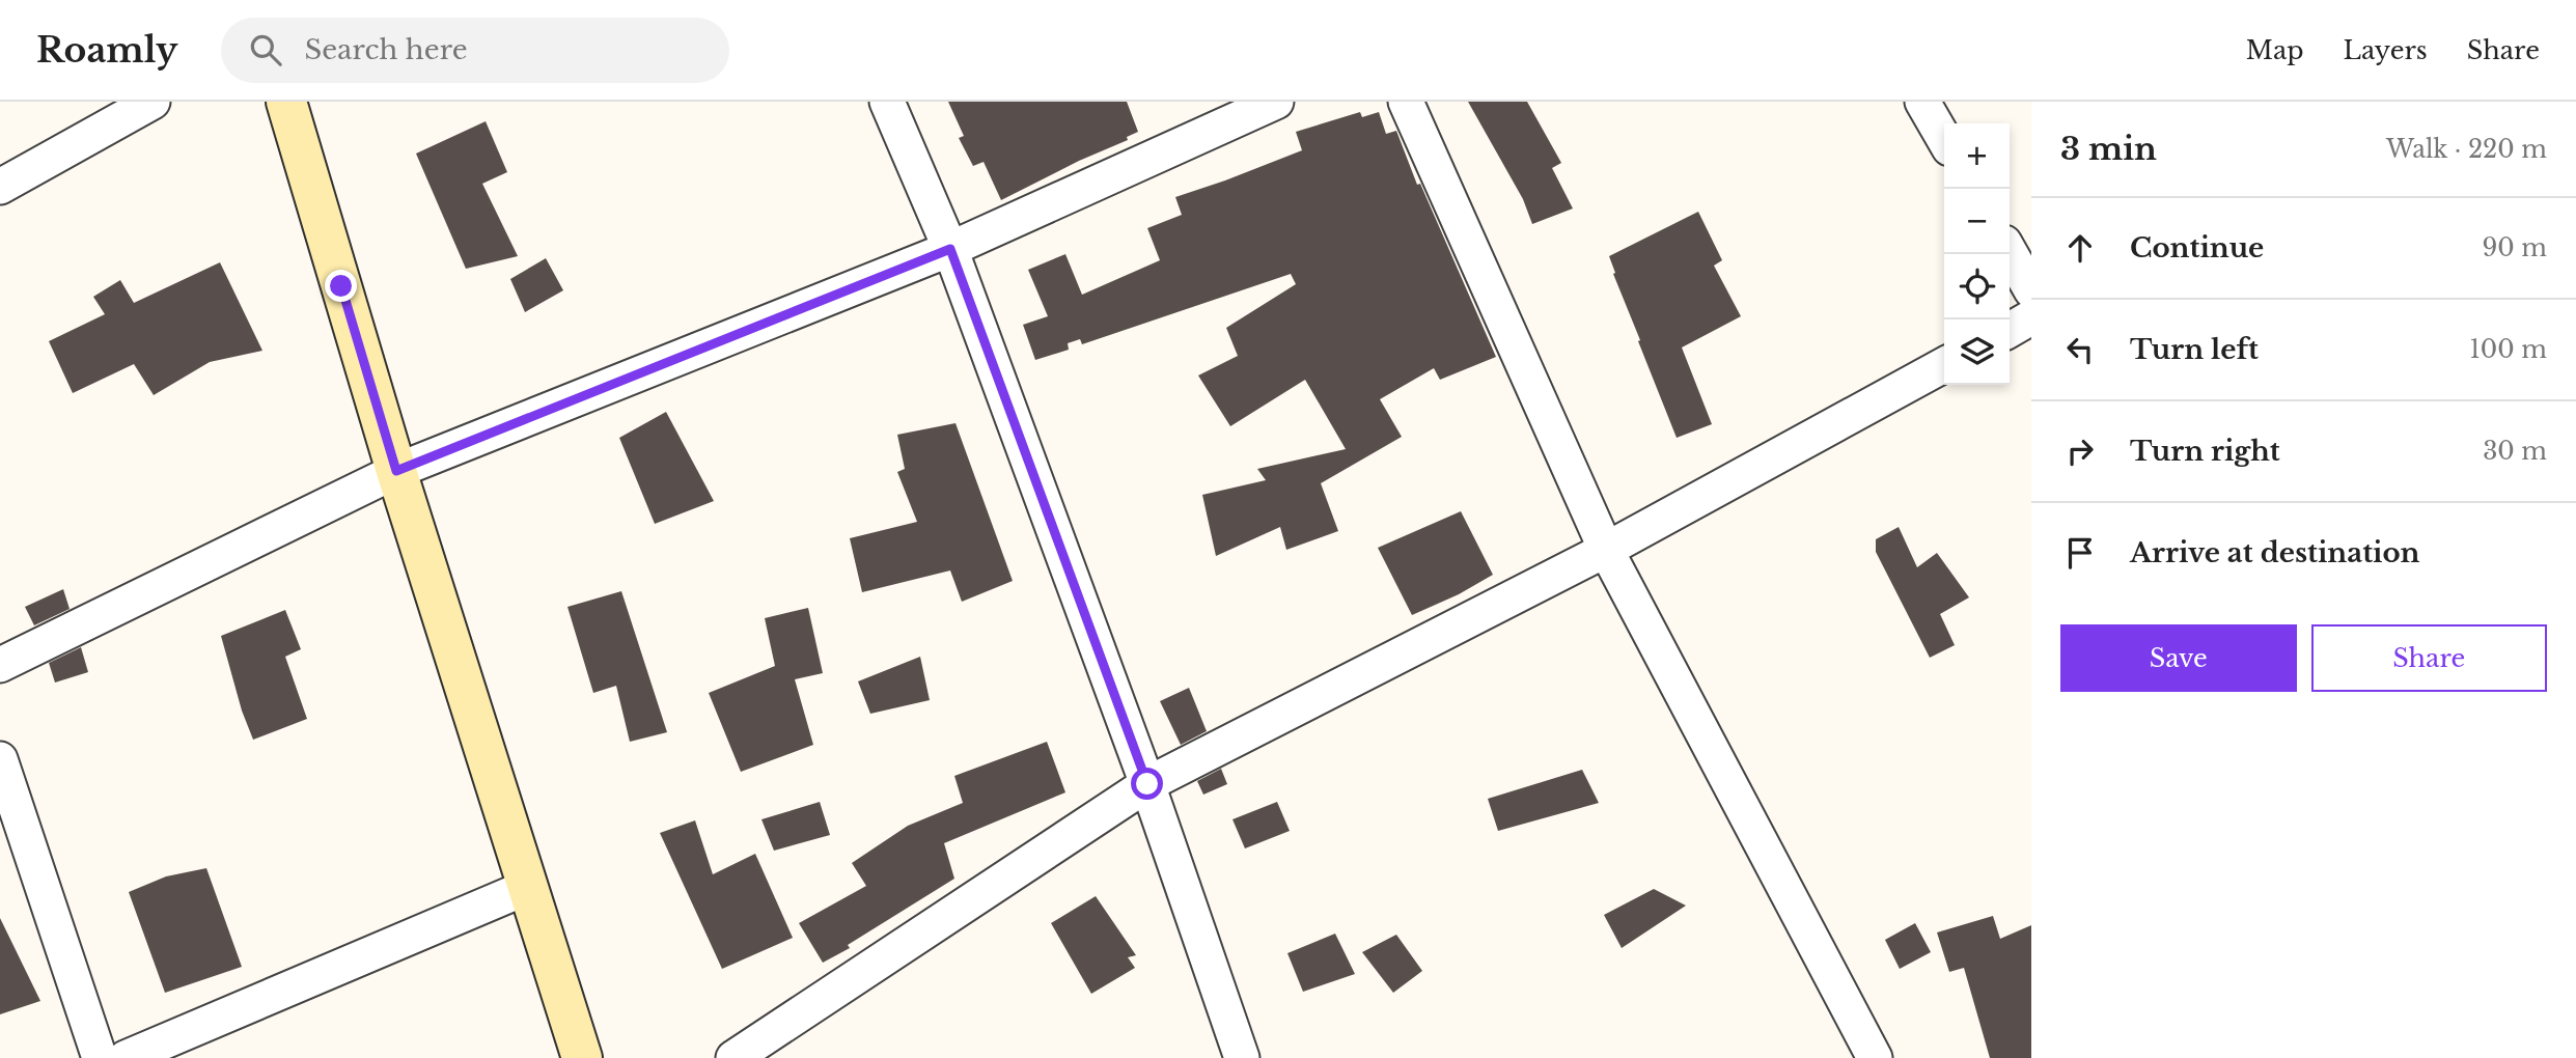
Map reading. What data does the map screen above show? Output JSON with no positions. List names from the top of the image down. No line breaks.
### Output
{"page":{"header":"Roamly","search":"Search here","nav":["Map","Layers","Share"],"heading":["3 min","Walk · 220 m"],"map_buttons":["+","−"],"list":[["Continue","90 m"],["Turn left","100 m"],["Turn right","30 m"],"Arrive at destination"],"buttons":["Save","Share"]}}
